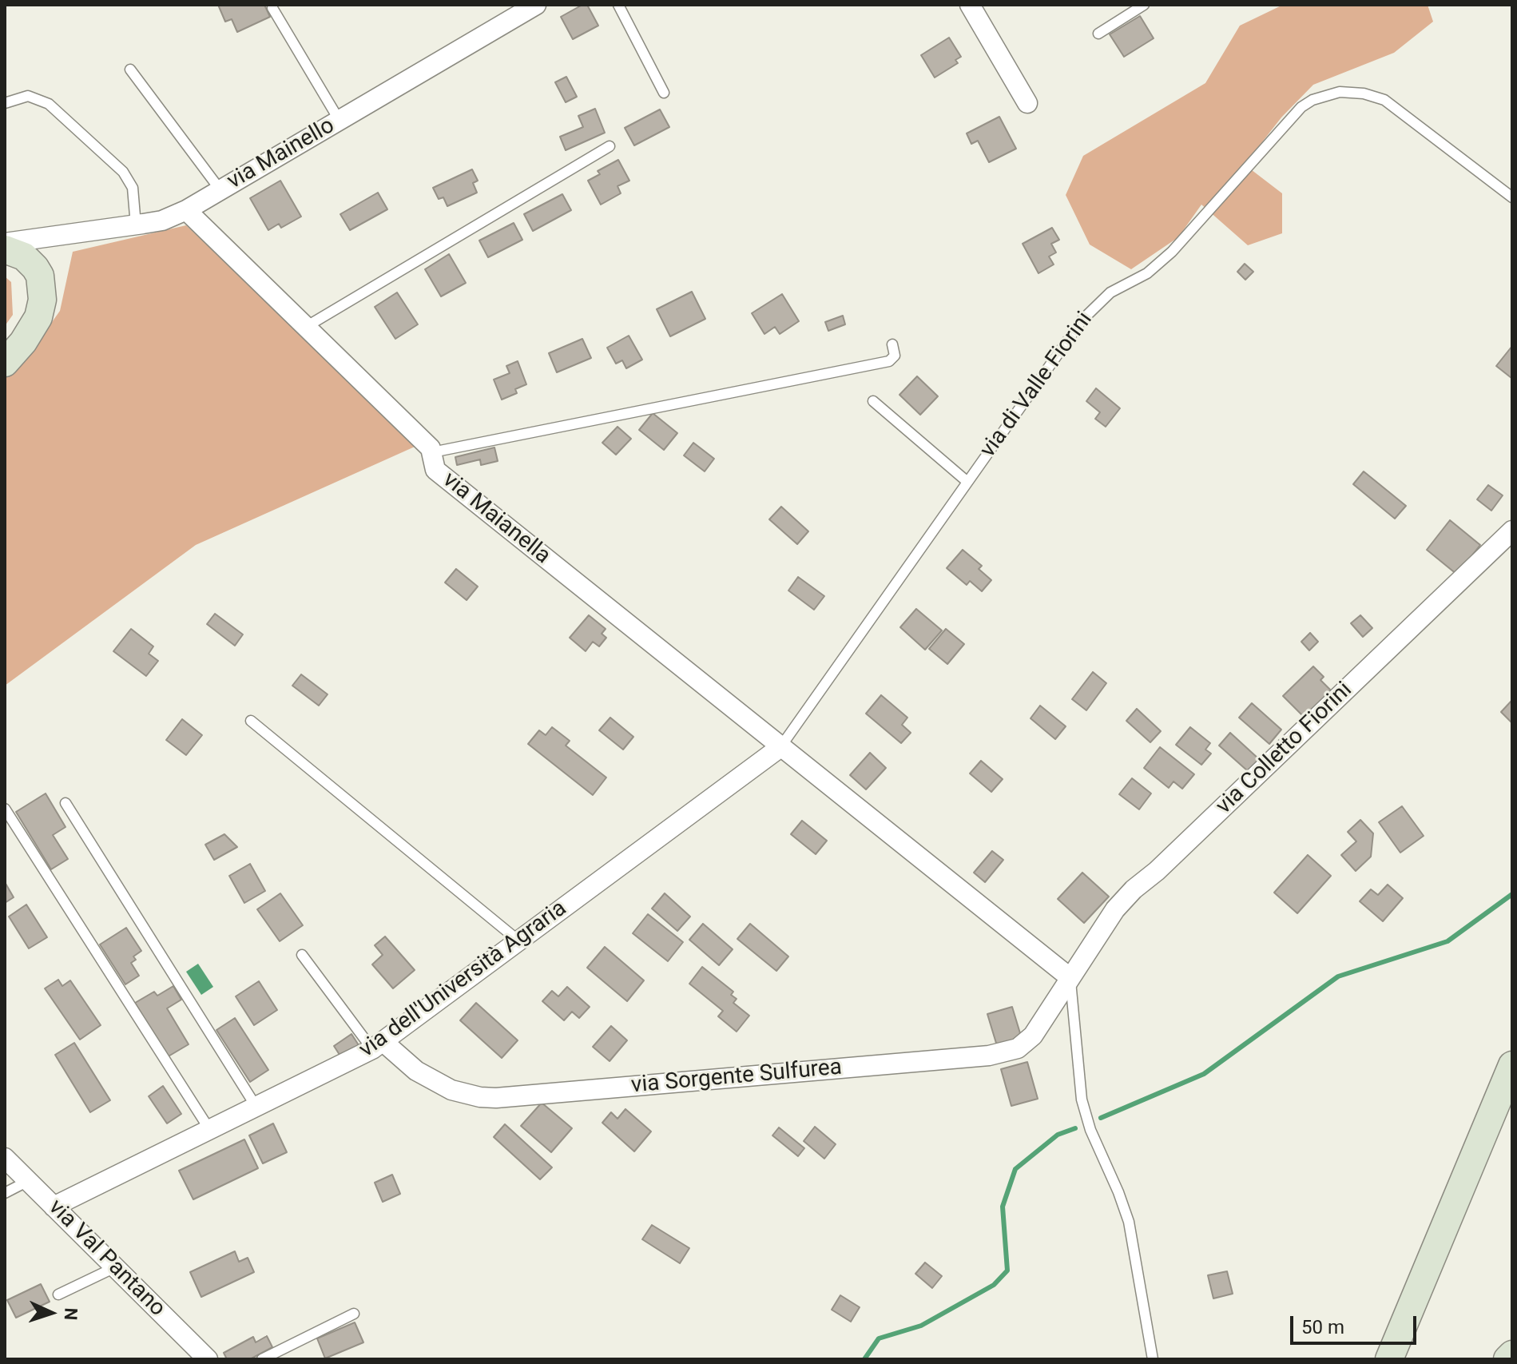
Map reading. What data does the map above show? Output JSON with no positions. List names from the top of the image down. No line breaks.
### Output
{"streets":{"street":["via Mainello","via Maianella","via Colletto Fiorini","via dell'Università Agraria","via Sorgente Sulfurea","via Val Pantano"],"lane":["via di Valle Fiorini"]},"crossings":[["via Mainello","via Maianella"],["via di Valle Fiorini","via Maianella"],["via di Valle Fiorini","via dell'Università Agraria"],["via Maianella","via Colletto Fiorini"],["via Maianella","via dell'Università Agraria"],["via Maianella","via Sorgente Sulfurea"],["via Colletto Fiorini","via Sorgente Sulfurea"],["via dell'Università Agraria","via Sorgente Sulfurea"],["via dell'Università Agraria","via Val Pantano"]],"scale_bar":"50 m","north":"right"}
